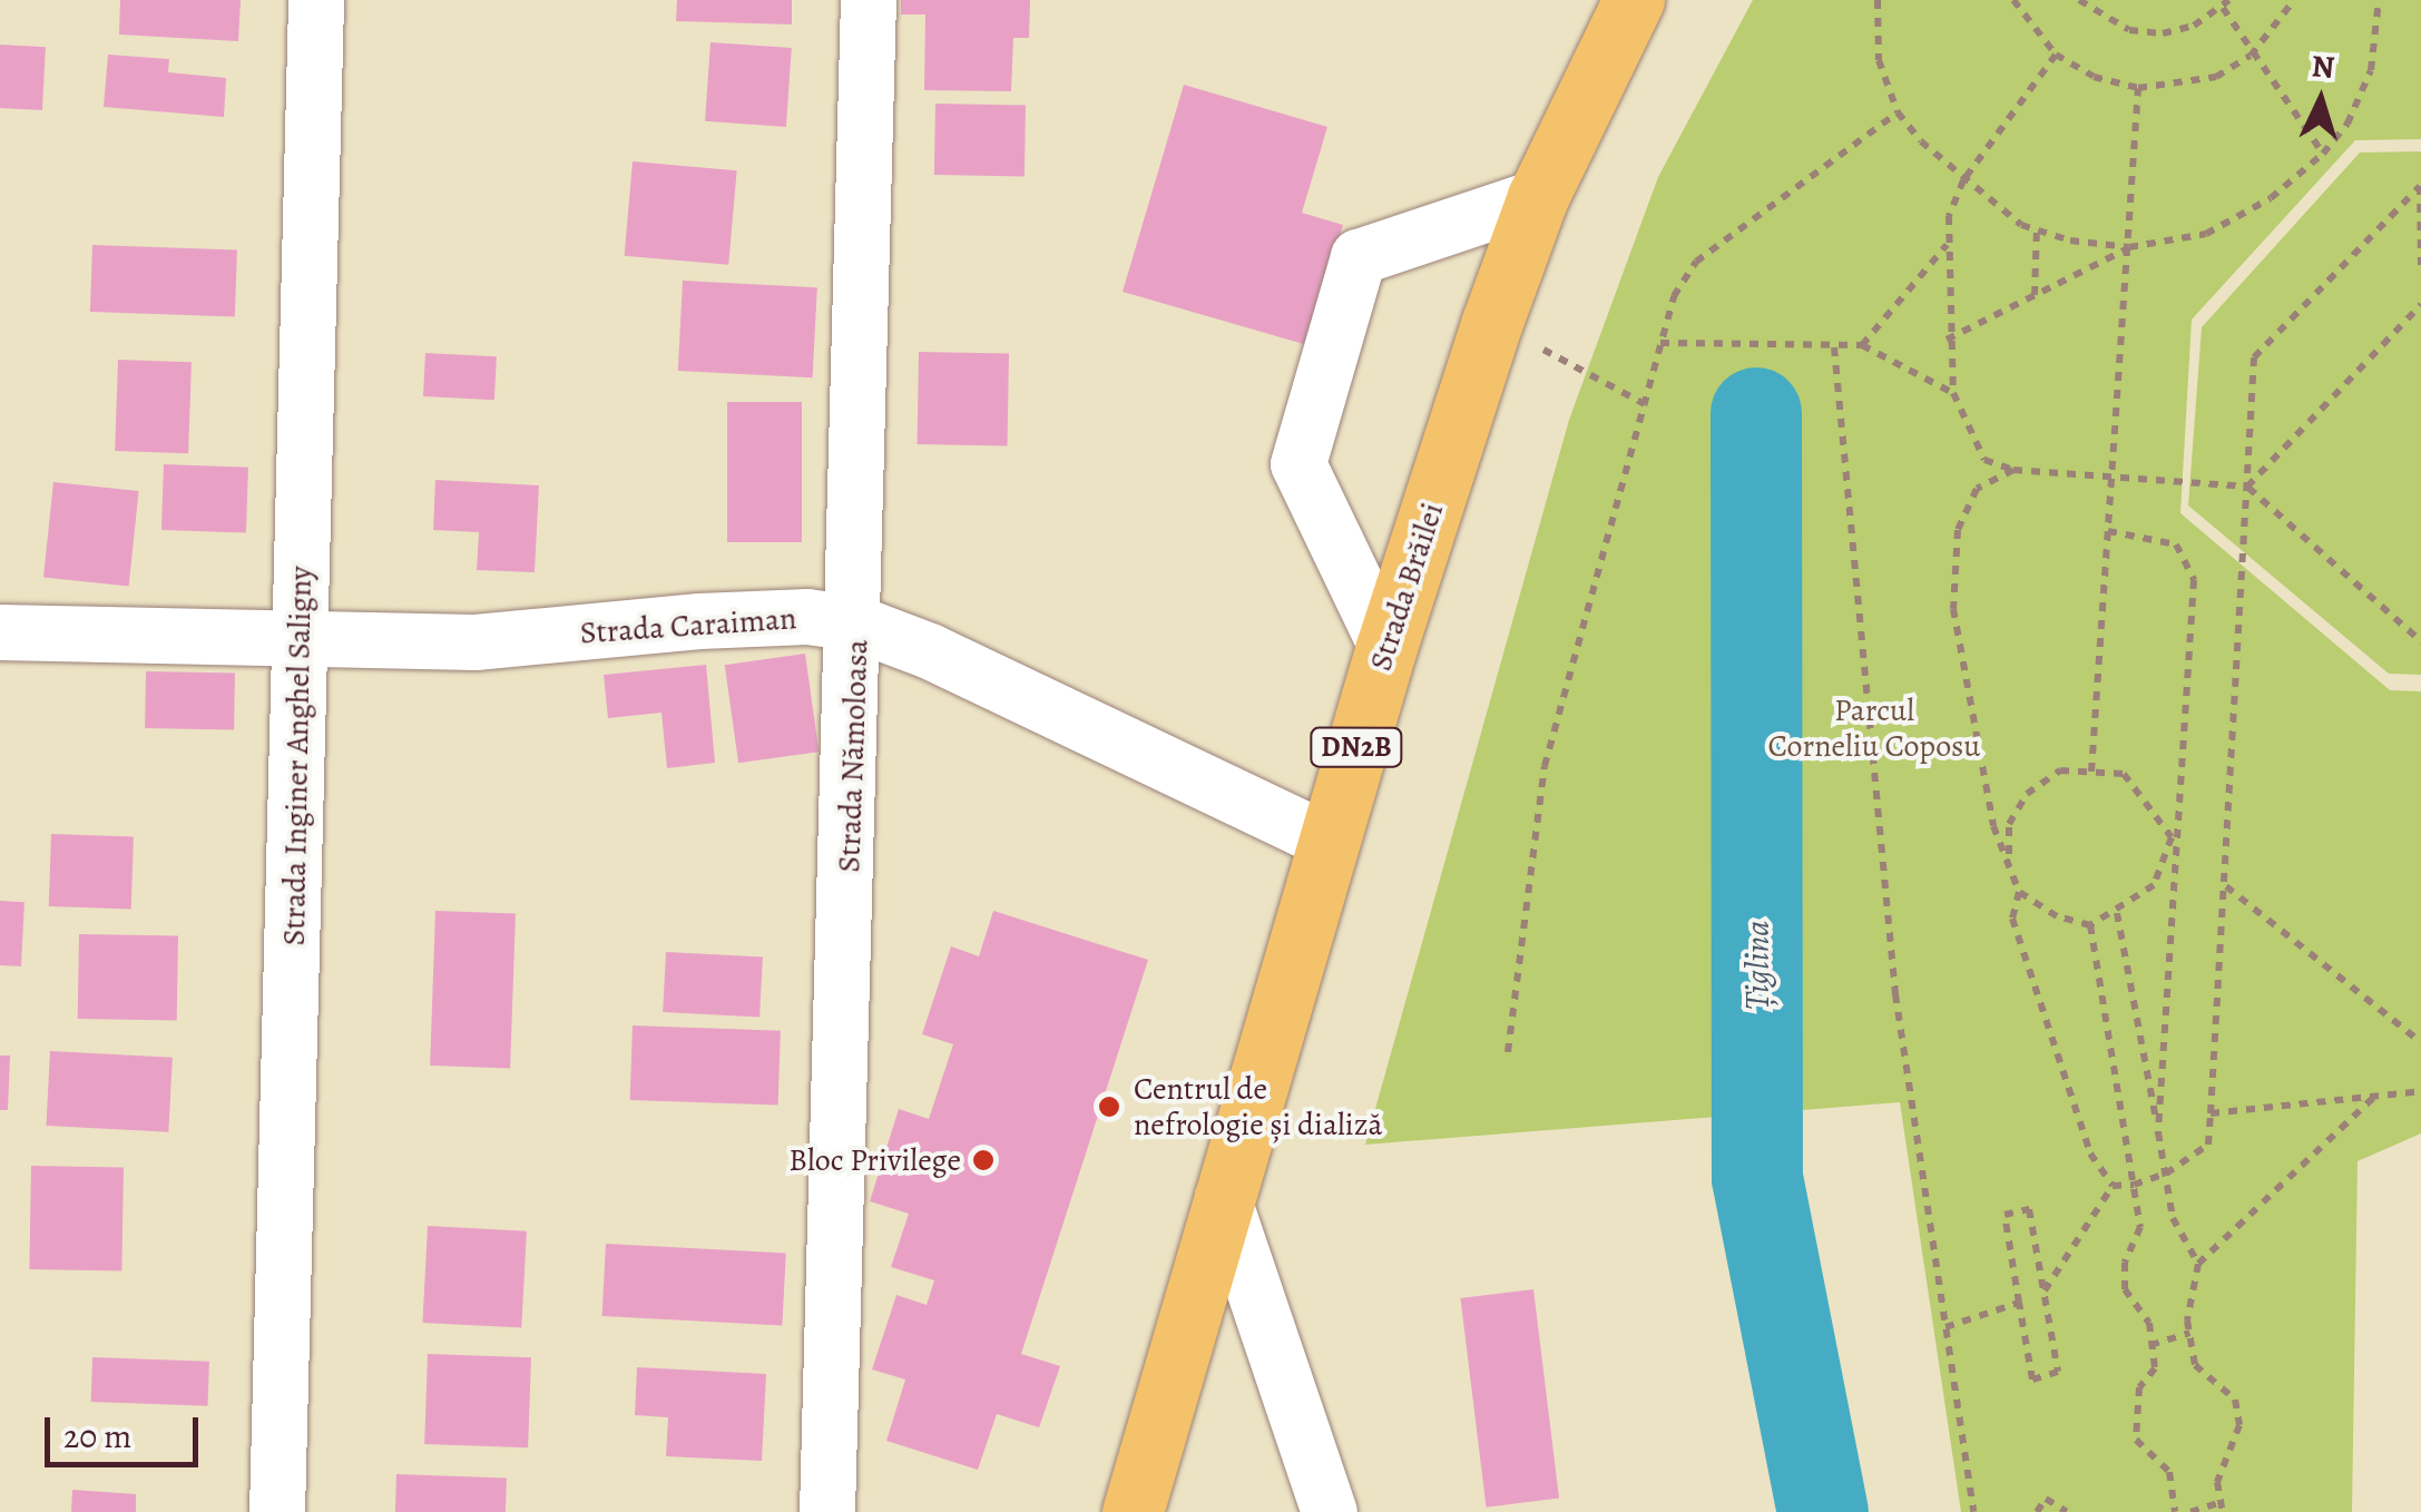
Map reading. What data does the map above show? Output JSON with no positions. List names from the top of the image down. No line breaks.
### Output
{"streets":{"main road":["Strada Brăilei","DN2B"],"street":["Strada Caraiman","Strada Inginer Anghel Saligny","Strada Nămoloasa"]},"crossings":[["Strada Brăilei","Strada Caraiman"],["Strada Caraiman","Strada Inginer Anghel Saligny"],["Strada Caraiman","Strada Nămoloasa"]],"water":["Țiglina"],"parks":["Parcul Corneliu Coposu"],"places":["Centrul de nefrologie și dializă","Bloc Privilege"],"scale_bar":"20 m","north":"top"}
